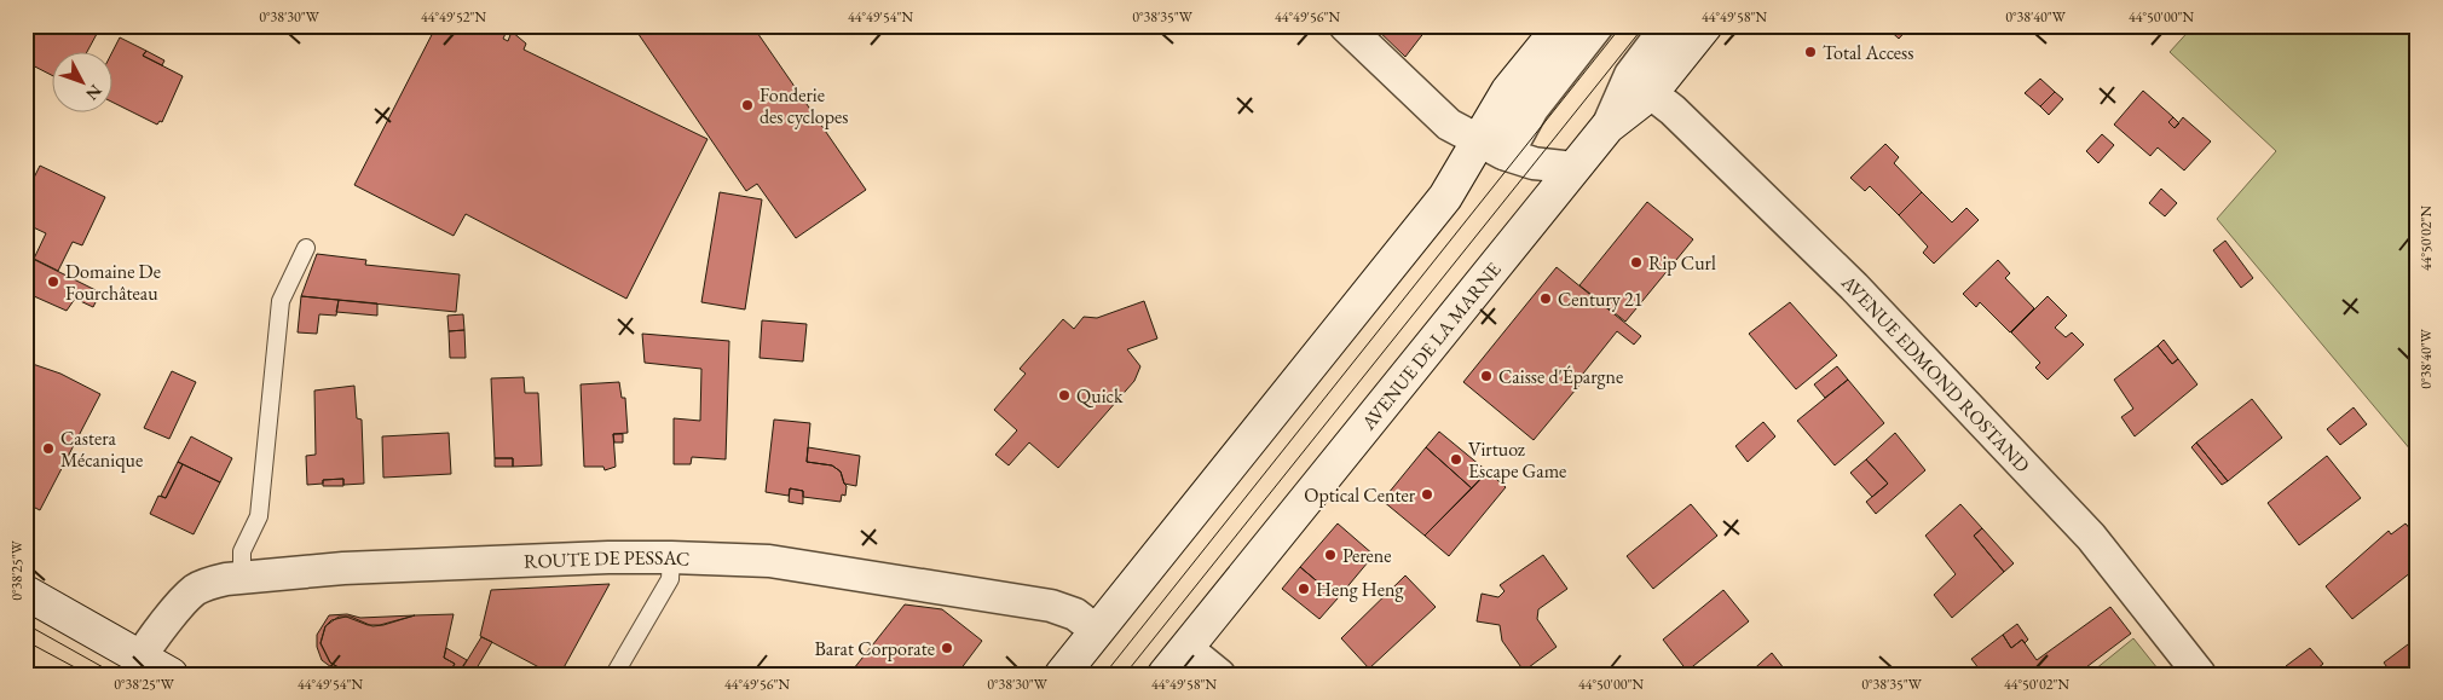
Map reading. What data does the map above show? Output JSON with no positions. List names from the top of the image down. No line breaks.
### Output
{"streets":{"main road":["AVENUE DE LA MARNE"],"street":["AVENUE EDMOND ROSTAND","ROUTE DE PESSAC"]},"crossings":[["AVENUE DE LA MARNE","AVENUE EDMOND ROSTAND"]],"places":["Total Access","Fonderie des cyclopes","Rip Curl","Domaine De Fourchâteau","Century 21","Caisse d'Épargne","Quick","Castera Mécanique","Virtuoz Escape Game","Optical Center","Perene","Heng Heng","Barat Corporate"],"north":"bottom right","coordinates":["0°38'30\"W","44°49'52\"N","44°49'54\"N","0°38'35\"W","44°49'56\"N","44°49'58\"N","0°38'40\"W","44°50'00\"N","44°50'02\"N","0°38'25\"W"]}
